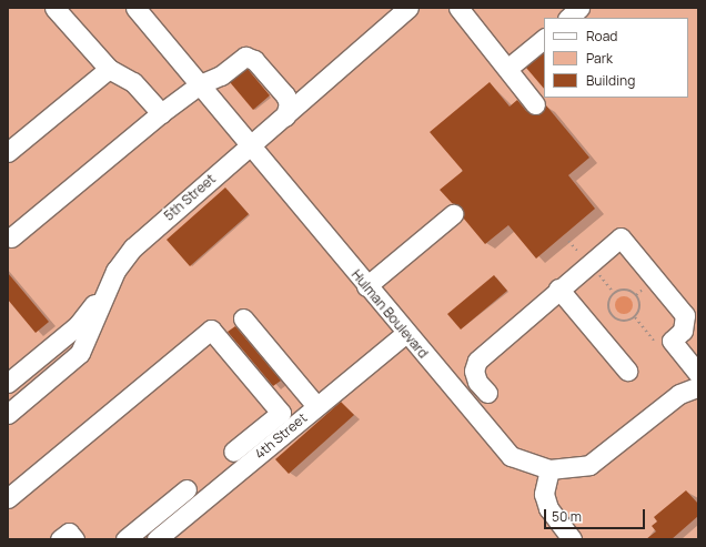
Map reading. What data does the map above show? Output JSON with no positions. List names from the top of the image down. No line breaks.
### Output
{"streets":{"street":["5th Street","Hulman Boulevard","4th Street"]},"crossings":[["5th Street","Hulman Boulevard"],["Hulman Boulevard","4th Street"]],"legend":["Road","Park","Building"],"scale_bar":"50 m"}
